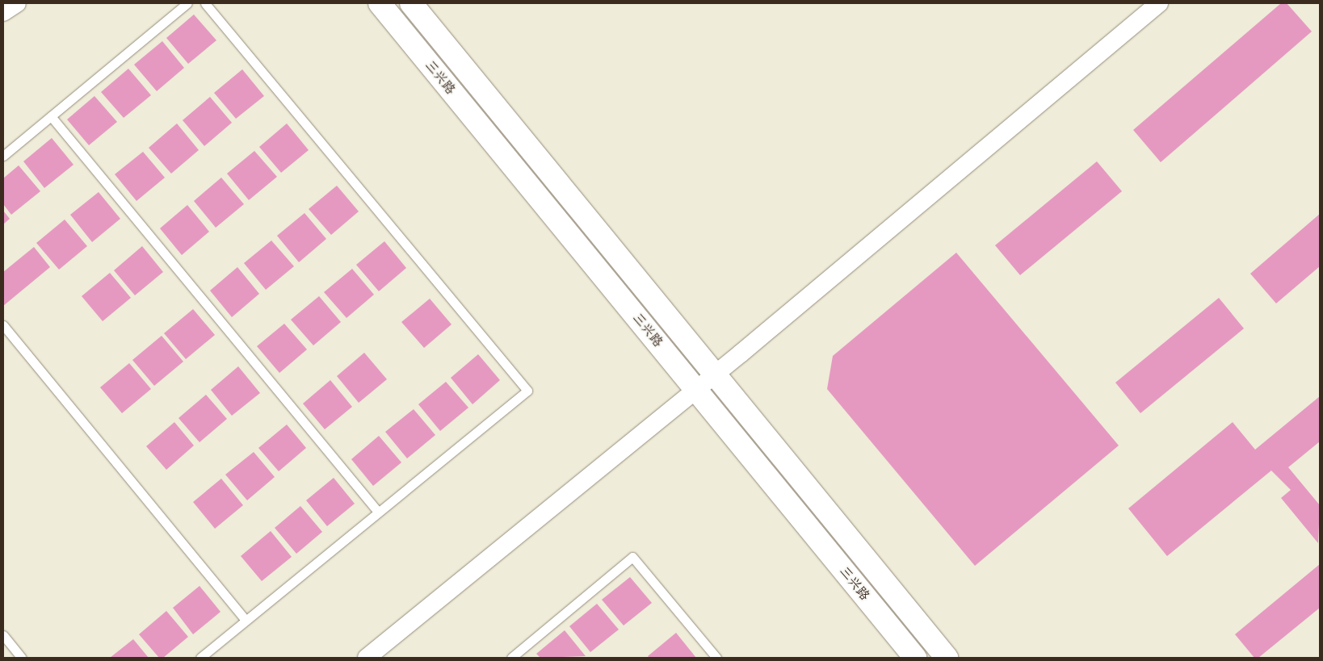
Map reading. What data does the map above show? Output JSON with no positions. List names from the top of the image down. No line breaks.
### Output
{"streets":{"street":["三兴路"]}}
